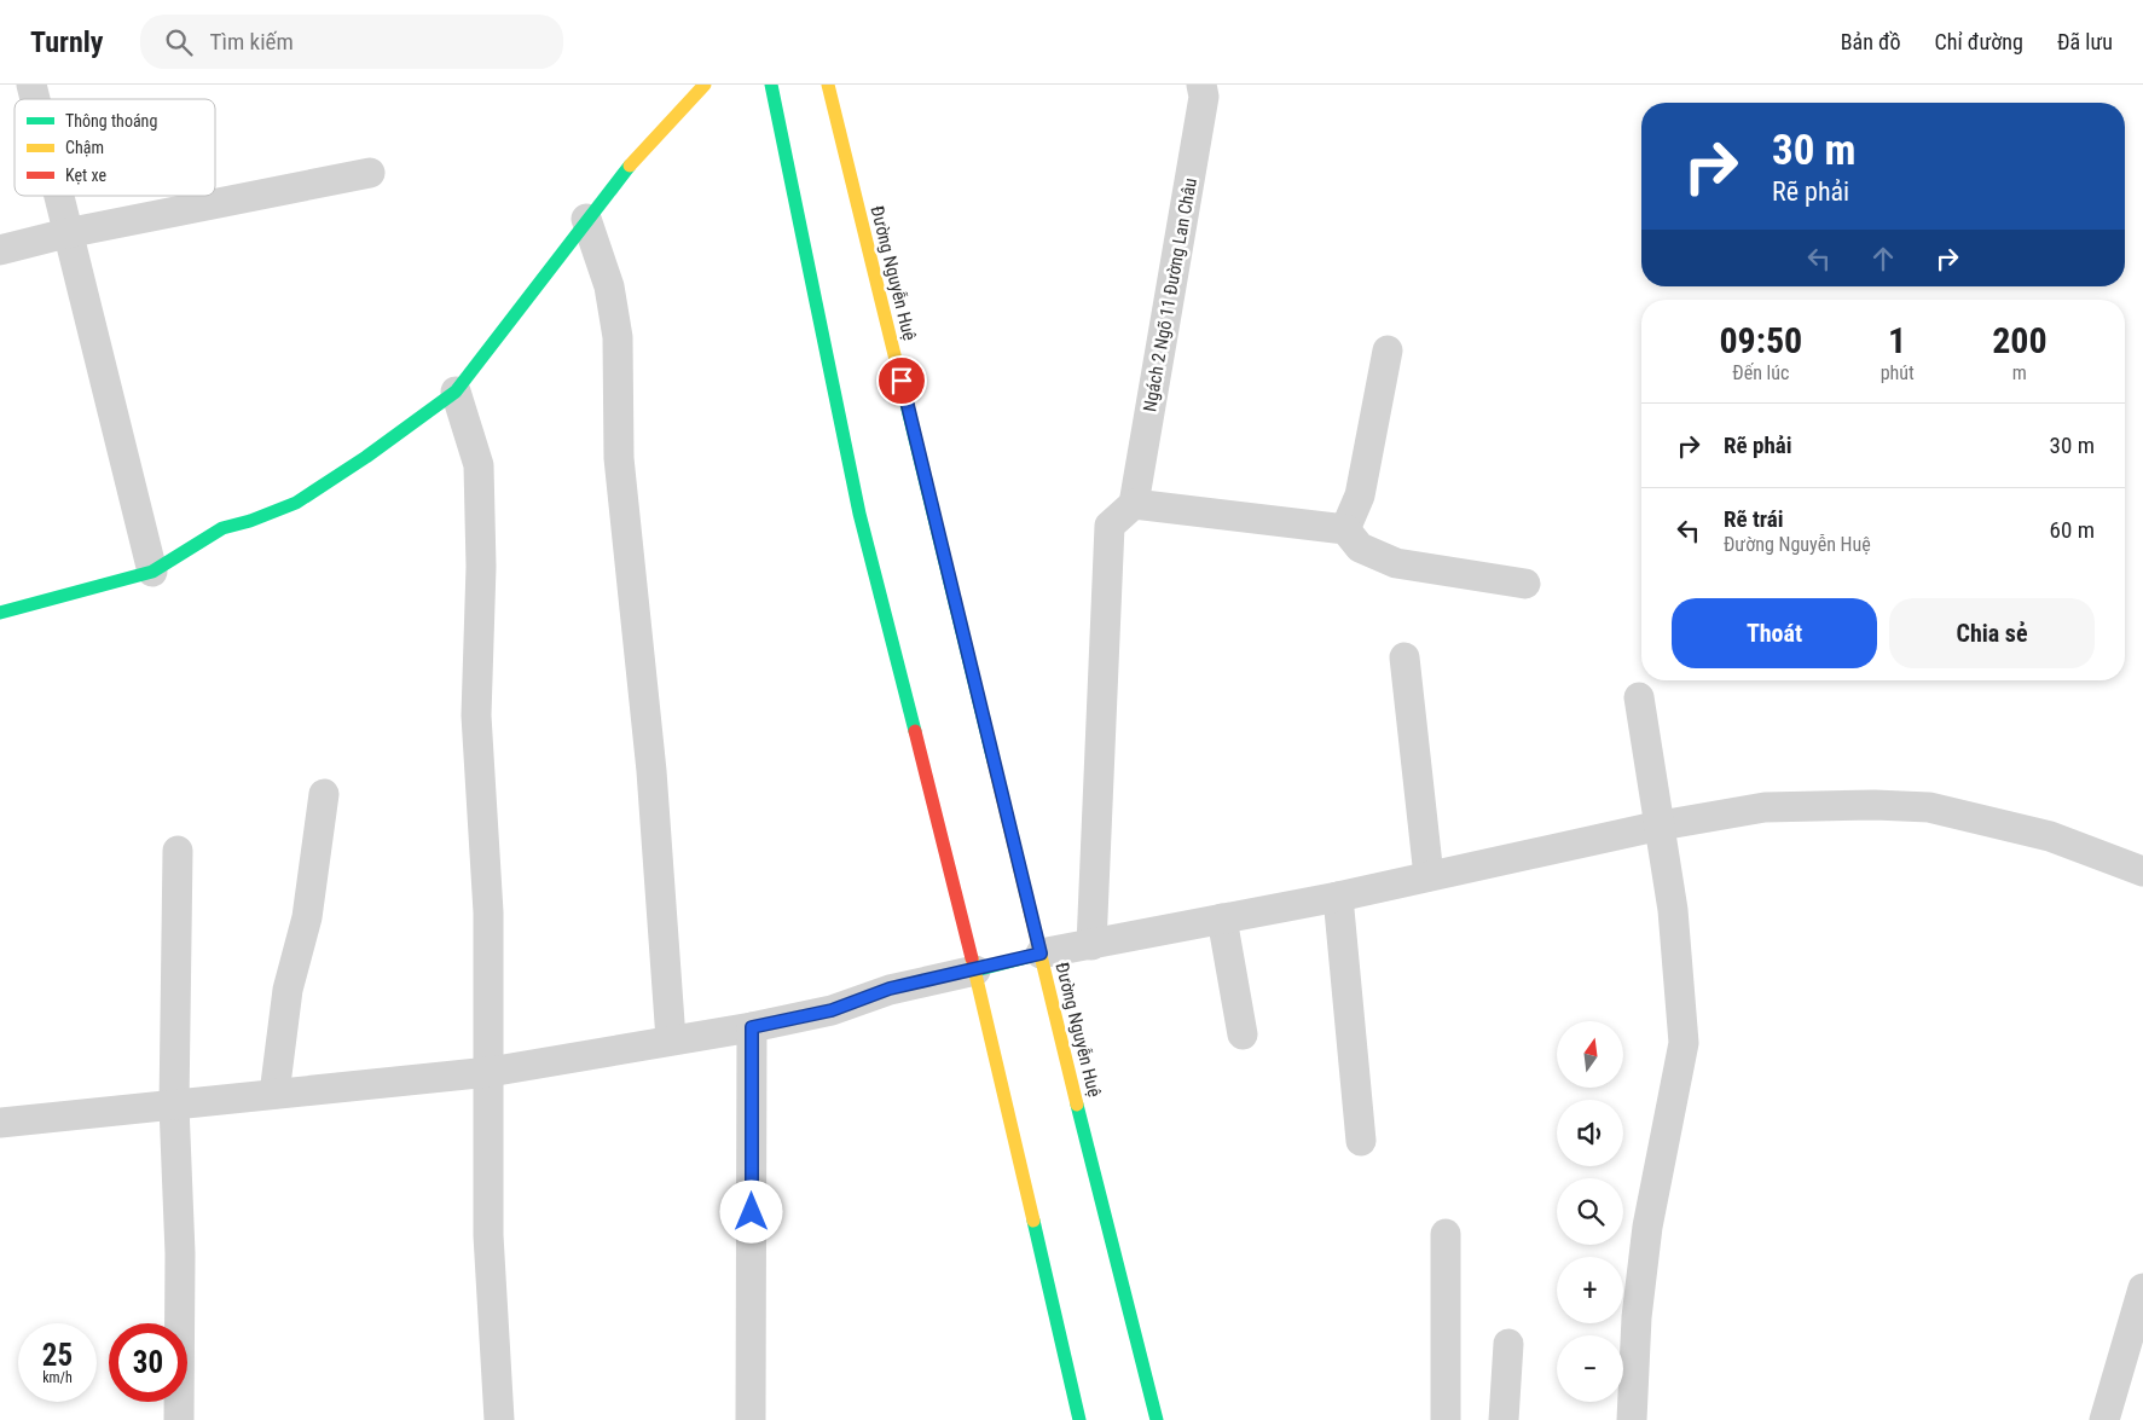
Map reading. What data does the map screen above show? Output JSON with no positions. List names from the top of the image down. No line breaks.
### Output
{"streets":{"street":["Đường Nguyễn Huệ","Ngách 2 Ngõ 11 Đường Lan Châu"]},"legend":["Thông thoáng","Chậm","Kẹt xe"],"north":"top","page":{"header":"Turnly","search":"Tìm kiếm","nav":["Bản đồ","Chỉ đường","Đã lưu"],"turn":["30 m","Rẽ phải"],"eta":["09:50","Đến lúc","1","phút","200","m"],"list":[{"name":"Rẽ phải","value":"30 m"},{"name":"Rẽ trái","note":"Đường Nguyễn Huệ","value":"60 m"}],"buttons":["Thoát","Chia sẻ"],"map_buttons":["+","−"],"speed":"25 km/h","limit":"30"}}
